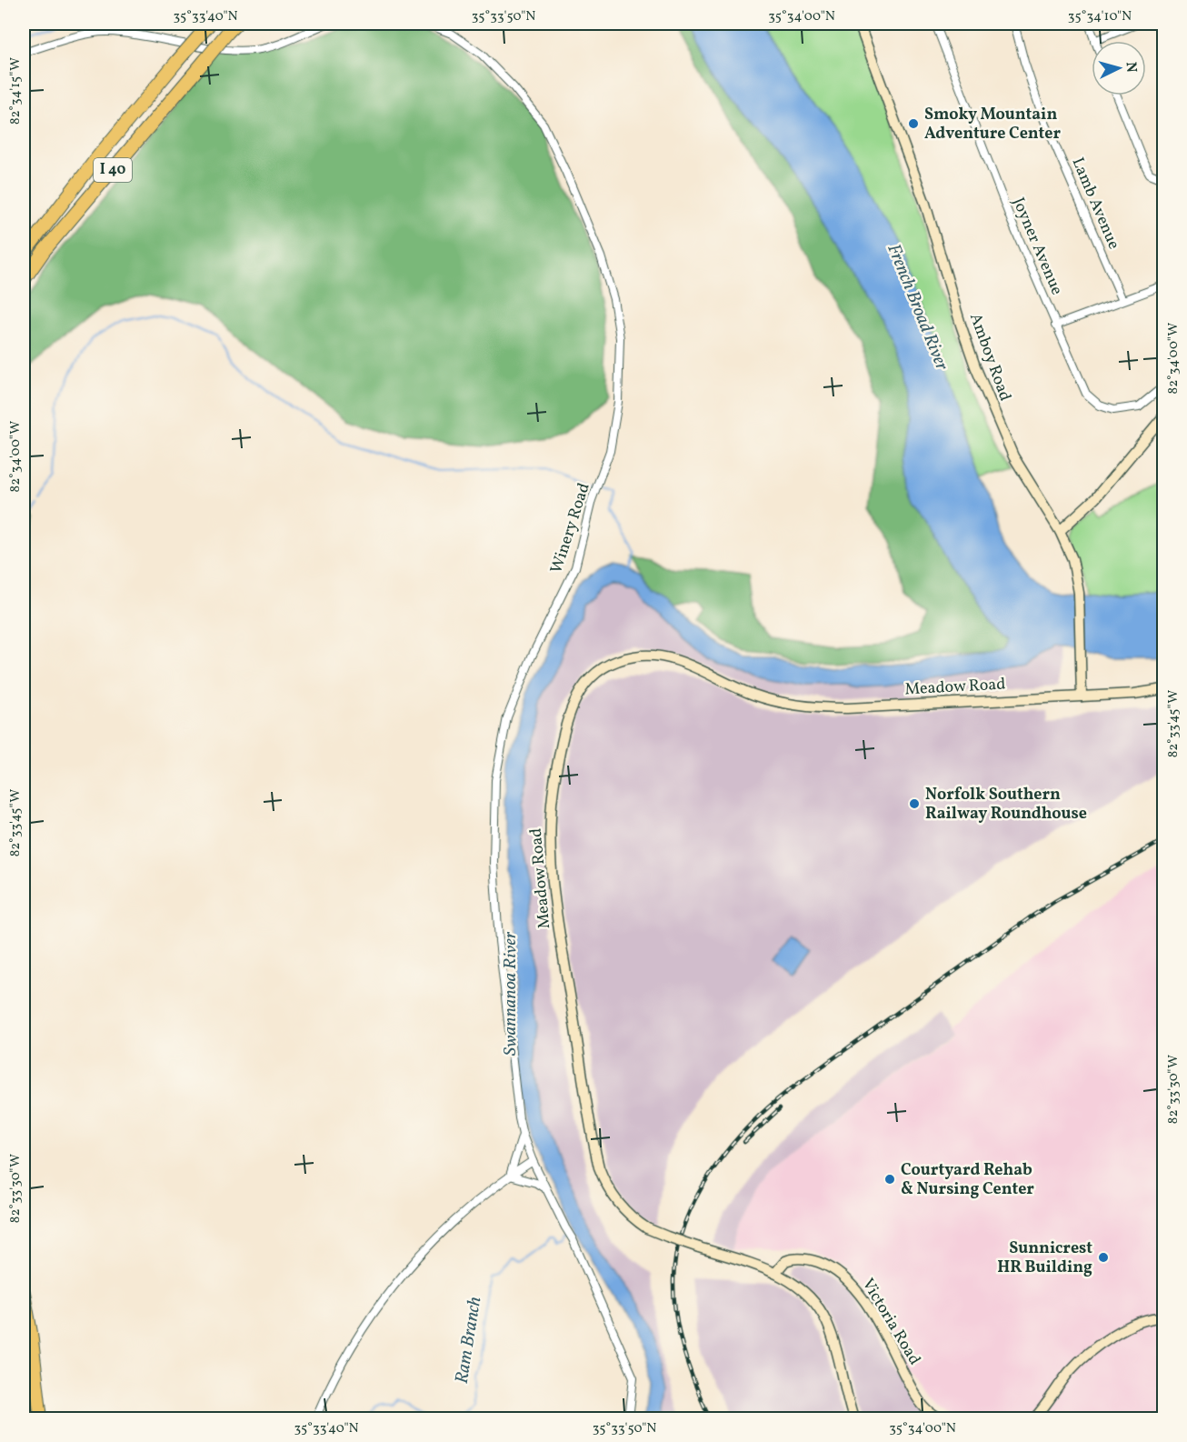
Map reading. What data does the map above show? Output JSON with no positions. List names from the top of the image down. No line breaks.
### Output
{"streets":{"highway":["I 40"],"main road":["Amboy Road","Meadow Road","Victoria Road"],"street":["Lamb Avenue","Joyner Avenue","Winery Road"]},"crossings":[["Amboy Road","Meadow Road"],["Meadow Road","Victoria Road"]],"water":["French Broad River","Swannanoa River","Ram Branch"],"places":["Smoky Mountain Adventure Center","Norfolk Southern Railway Roundhouse","Courtyard Rehab & Nursing Center","Sunnicrest HR Building"],"north":"right","coordinates":["35°33'40\"N","35°33'50\"N","35°34'00\"N","35°34'10\"N","82°34'15\"W","82°34'00\"W","82°33'45\"W","82°33'30\"W"]}
